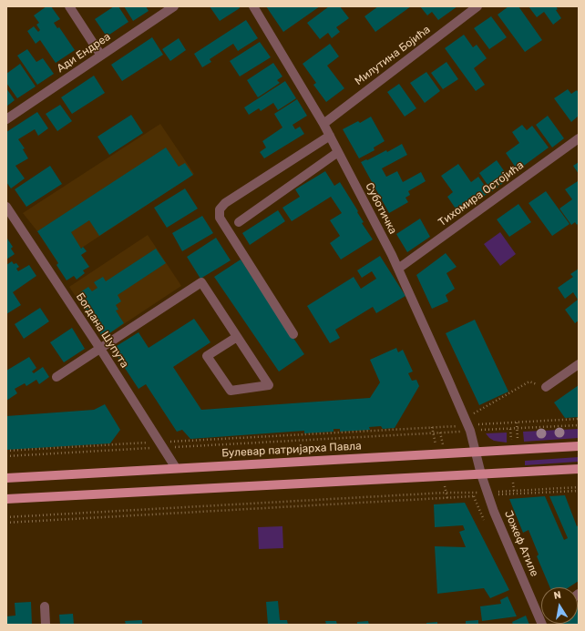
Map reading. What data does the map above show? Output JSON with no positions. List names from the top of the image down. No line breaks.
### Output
{"streets":{"main road":["Булевар патријарха Павла"],"street":["Ади Ендреа","Милутина Бојића","Тихомира Остојића","Суботичка","Богдана Шупута","Јожеф Атиле"]},"crossings":[["Милутина Бојића","Суботичка"],["Тихомира Остојића","Суботичка"],["Суботичка","Булевар патријарха Павла"],["Суботичка","Јожеф Атиле"],["Богдана Шупута","Булевар патријарха Павла"],["Булевар патријарха Павла","Јожеф Атиле"]],"north":"top"}
